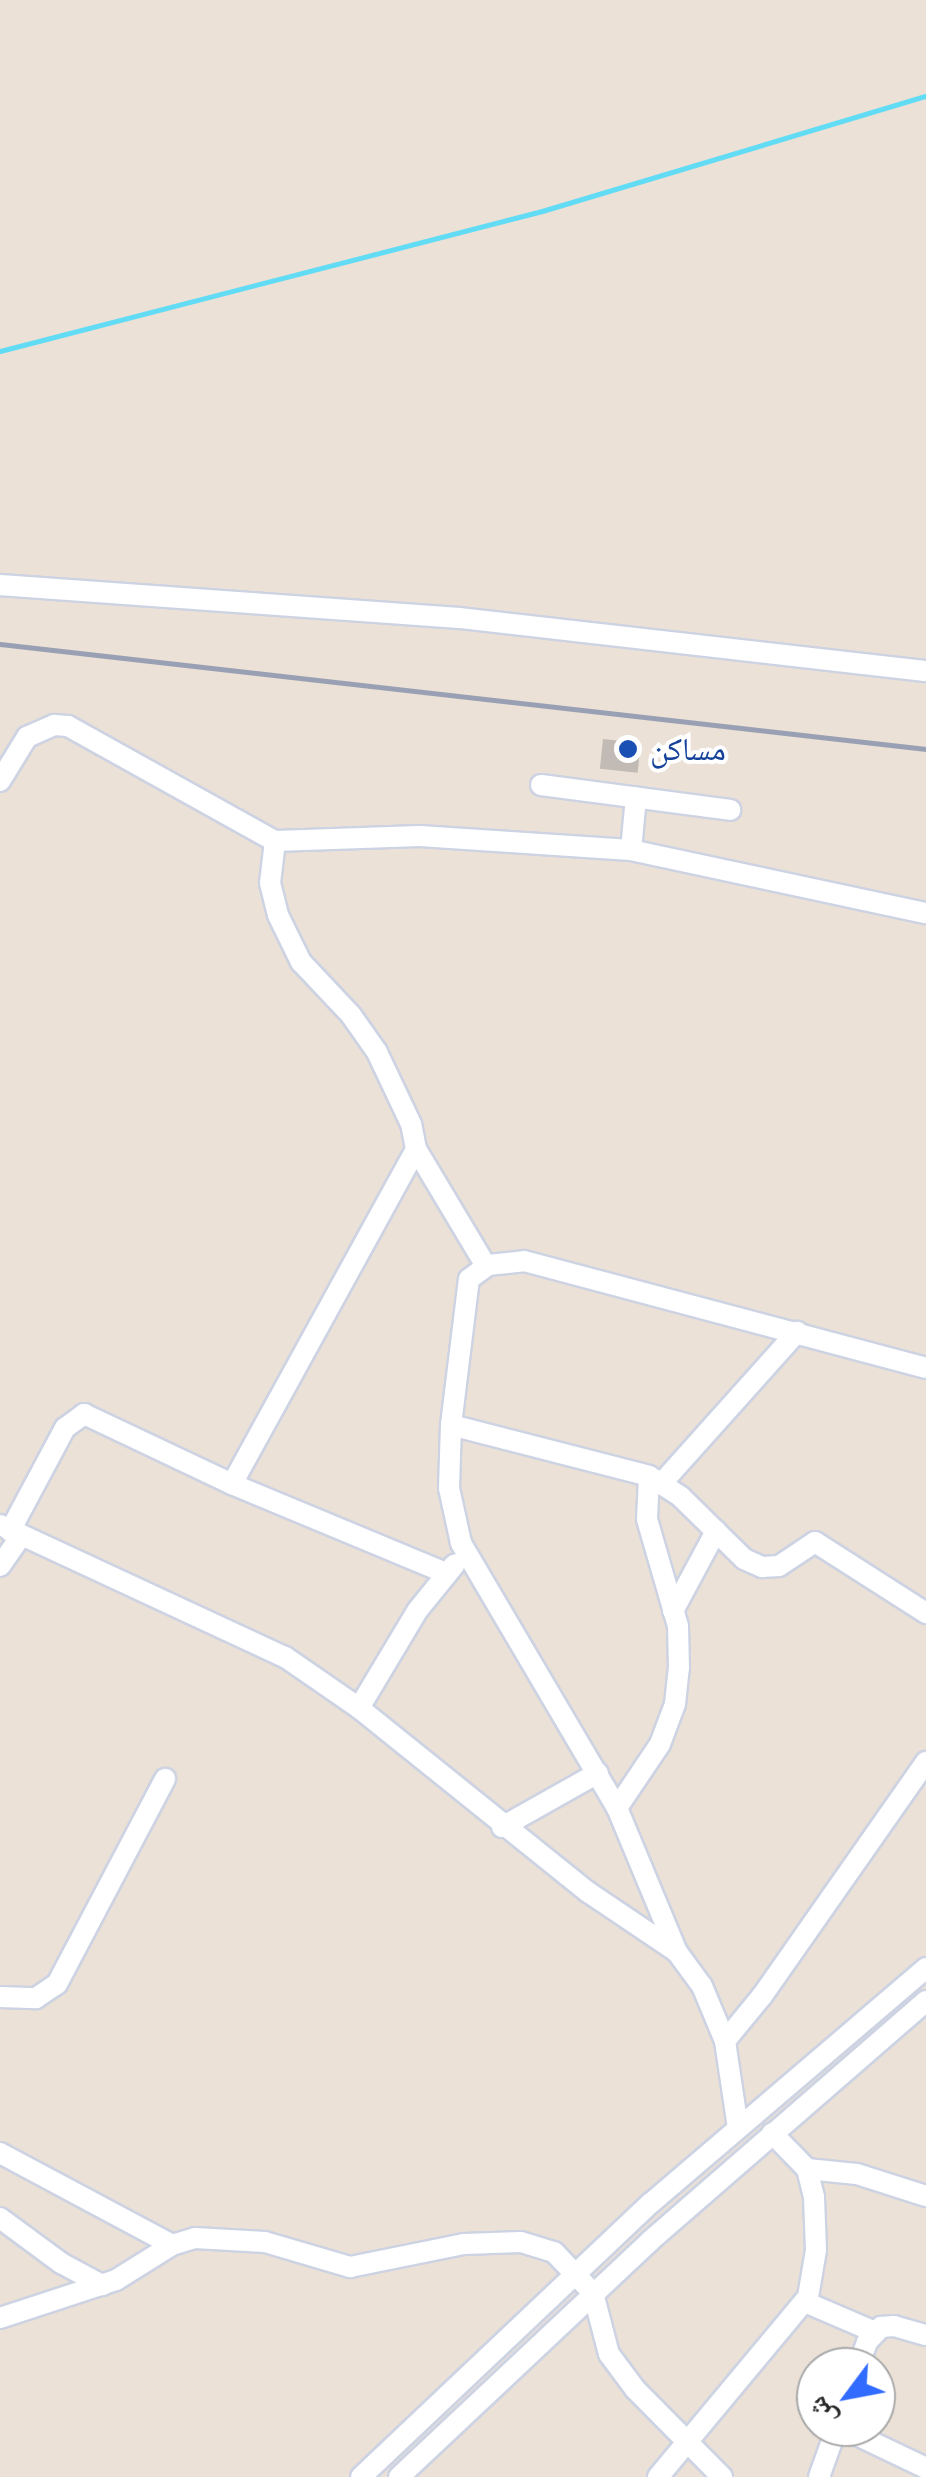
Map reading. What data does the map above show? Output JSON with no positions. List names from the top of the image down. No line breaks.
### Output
{"places":["مساكن"],"north":"bottom left"}
